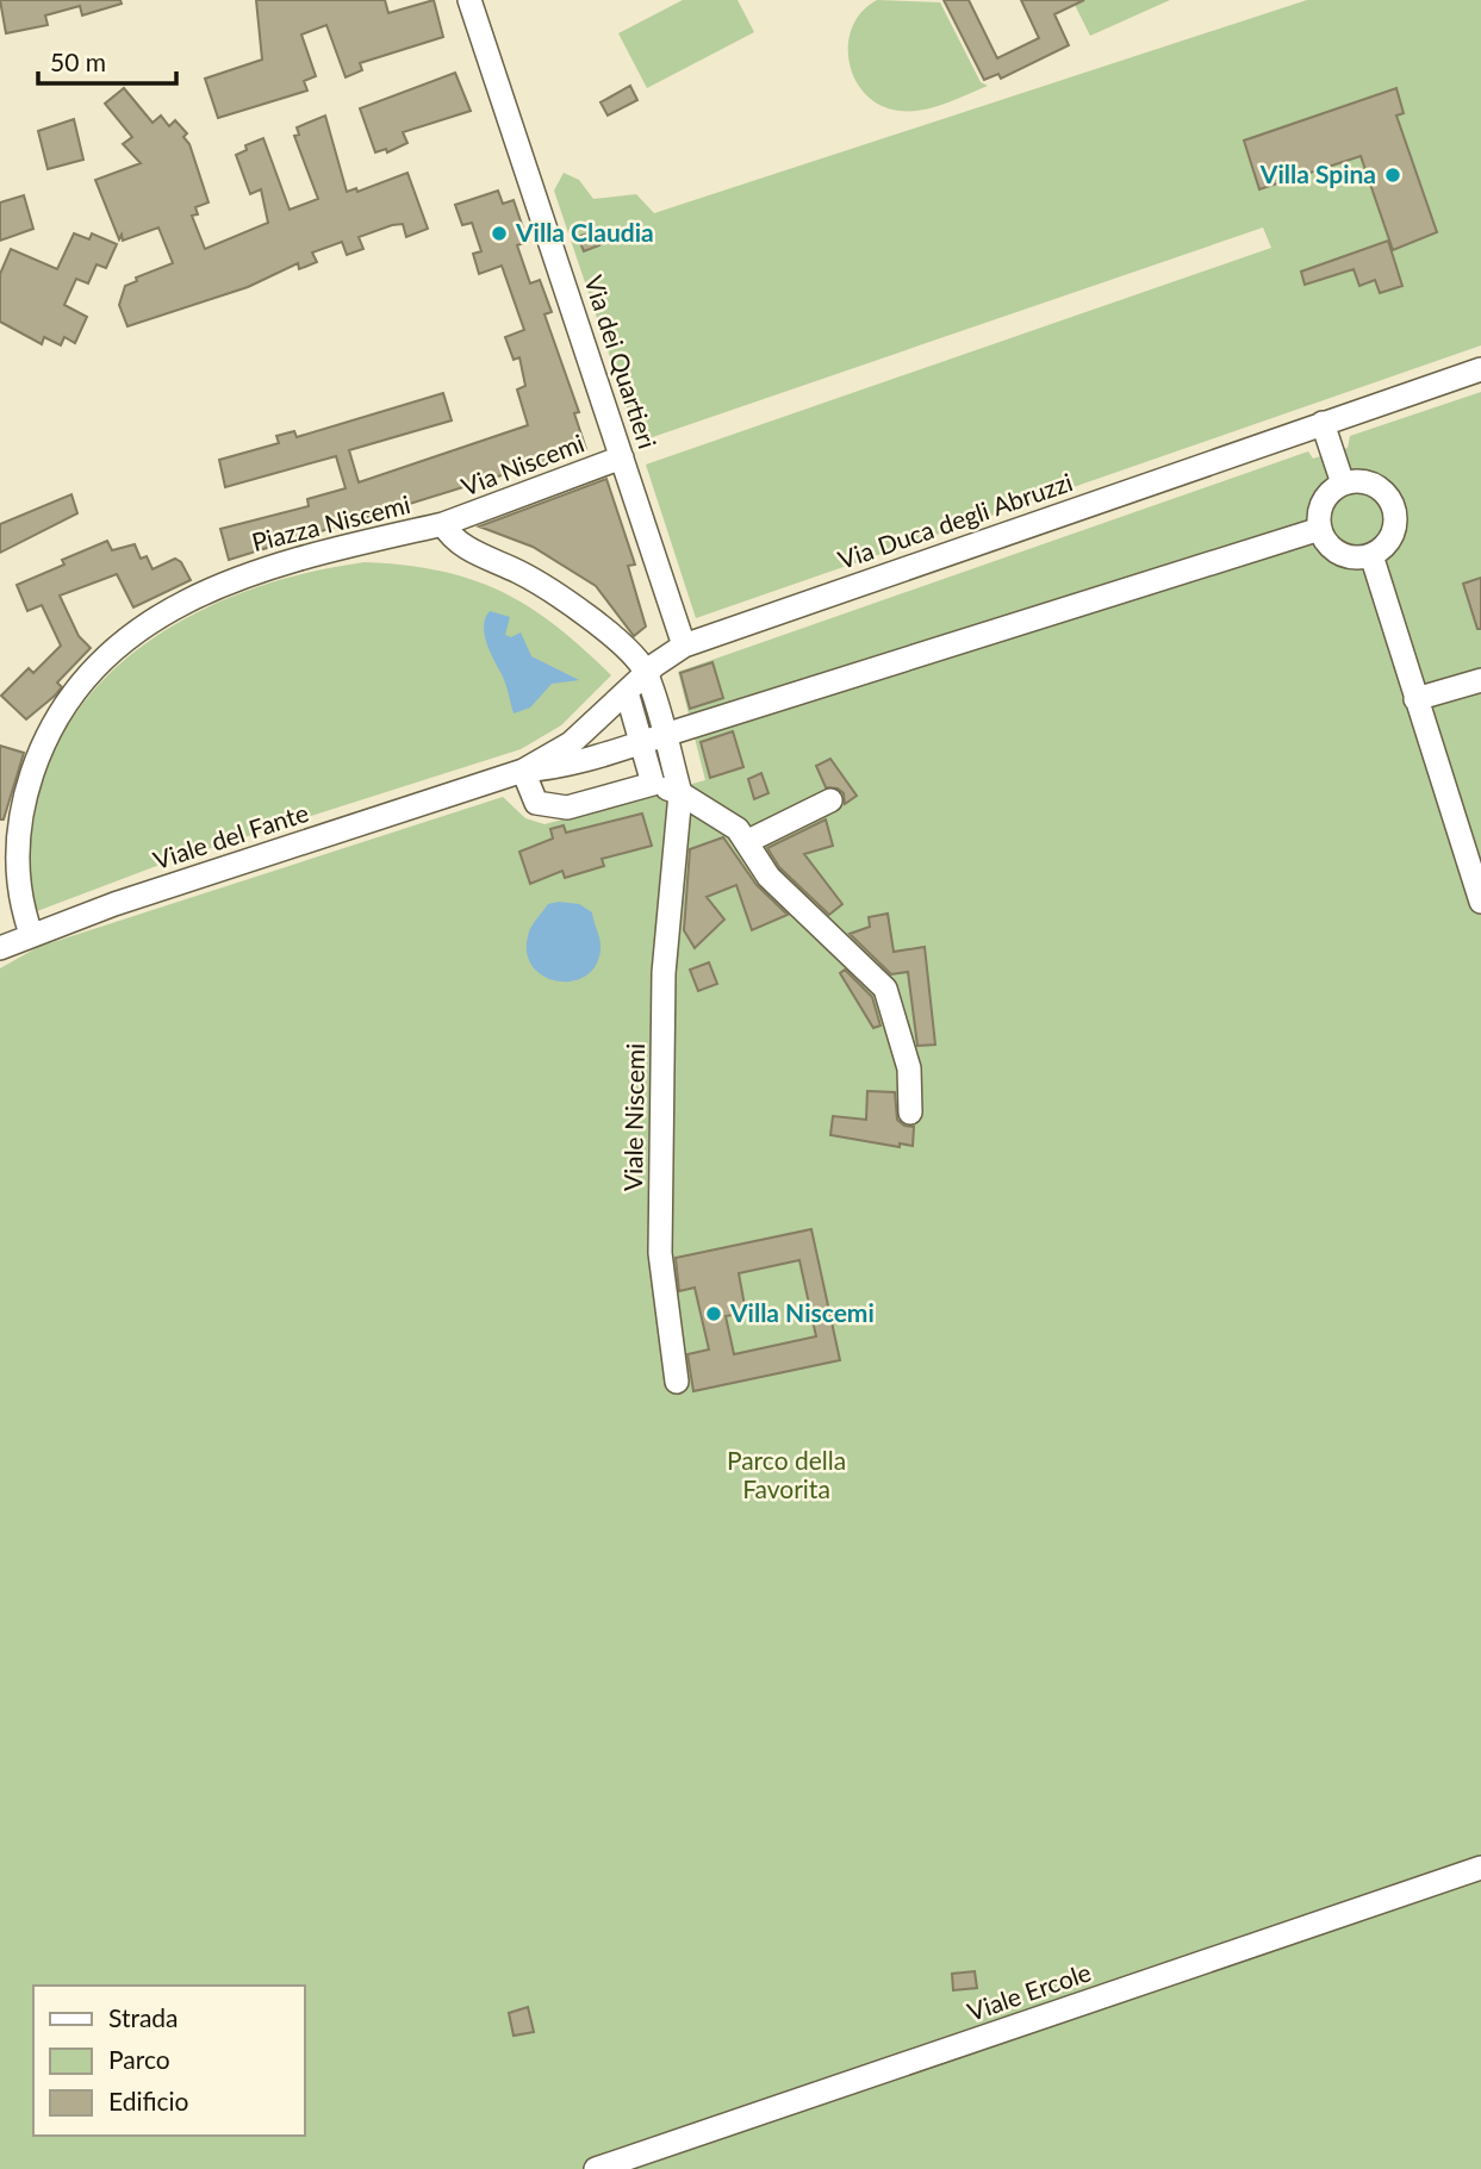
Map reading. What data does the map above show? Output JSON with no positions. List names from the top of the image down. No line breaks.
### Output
{"streets":{"street":["Via dei Quartieri","Via Niscemi","Via Duca degli Abruzzi","Piazza Niscemi","Viale del Fante","Viale Niscemi","Viale Ercole"]},"crossings":[["Via dei Quartieri","Via Niscemi"],["Via dei Quartieri","Via Duca degli Abruzzi"],["Via Niscemi","Piazza Niscemi"],["Via Duca degli Abruzzi","Piazza Niscemi"],["Via Duca degli Abruzzi","Viale del Fante"],["Piazza Niscemi","Viale del Fante"]],"parks":["Parco della Favorita"],"places":["Villa Spina","Villa Claudia","Villa Niscemi"],"legend":["Strada","Parco","Edificio"],"scale_bar":"50 m"}
